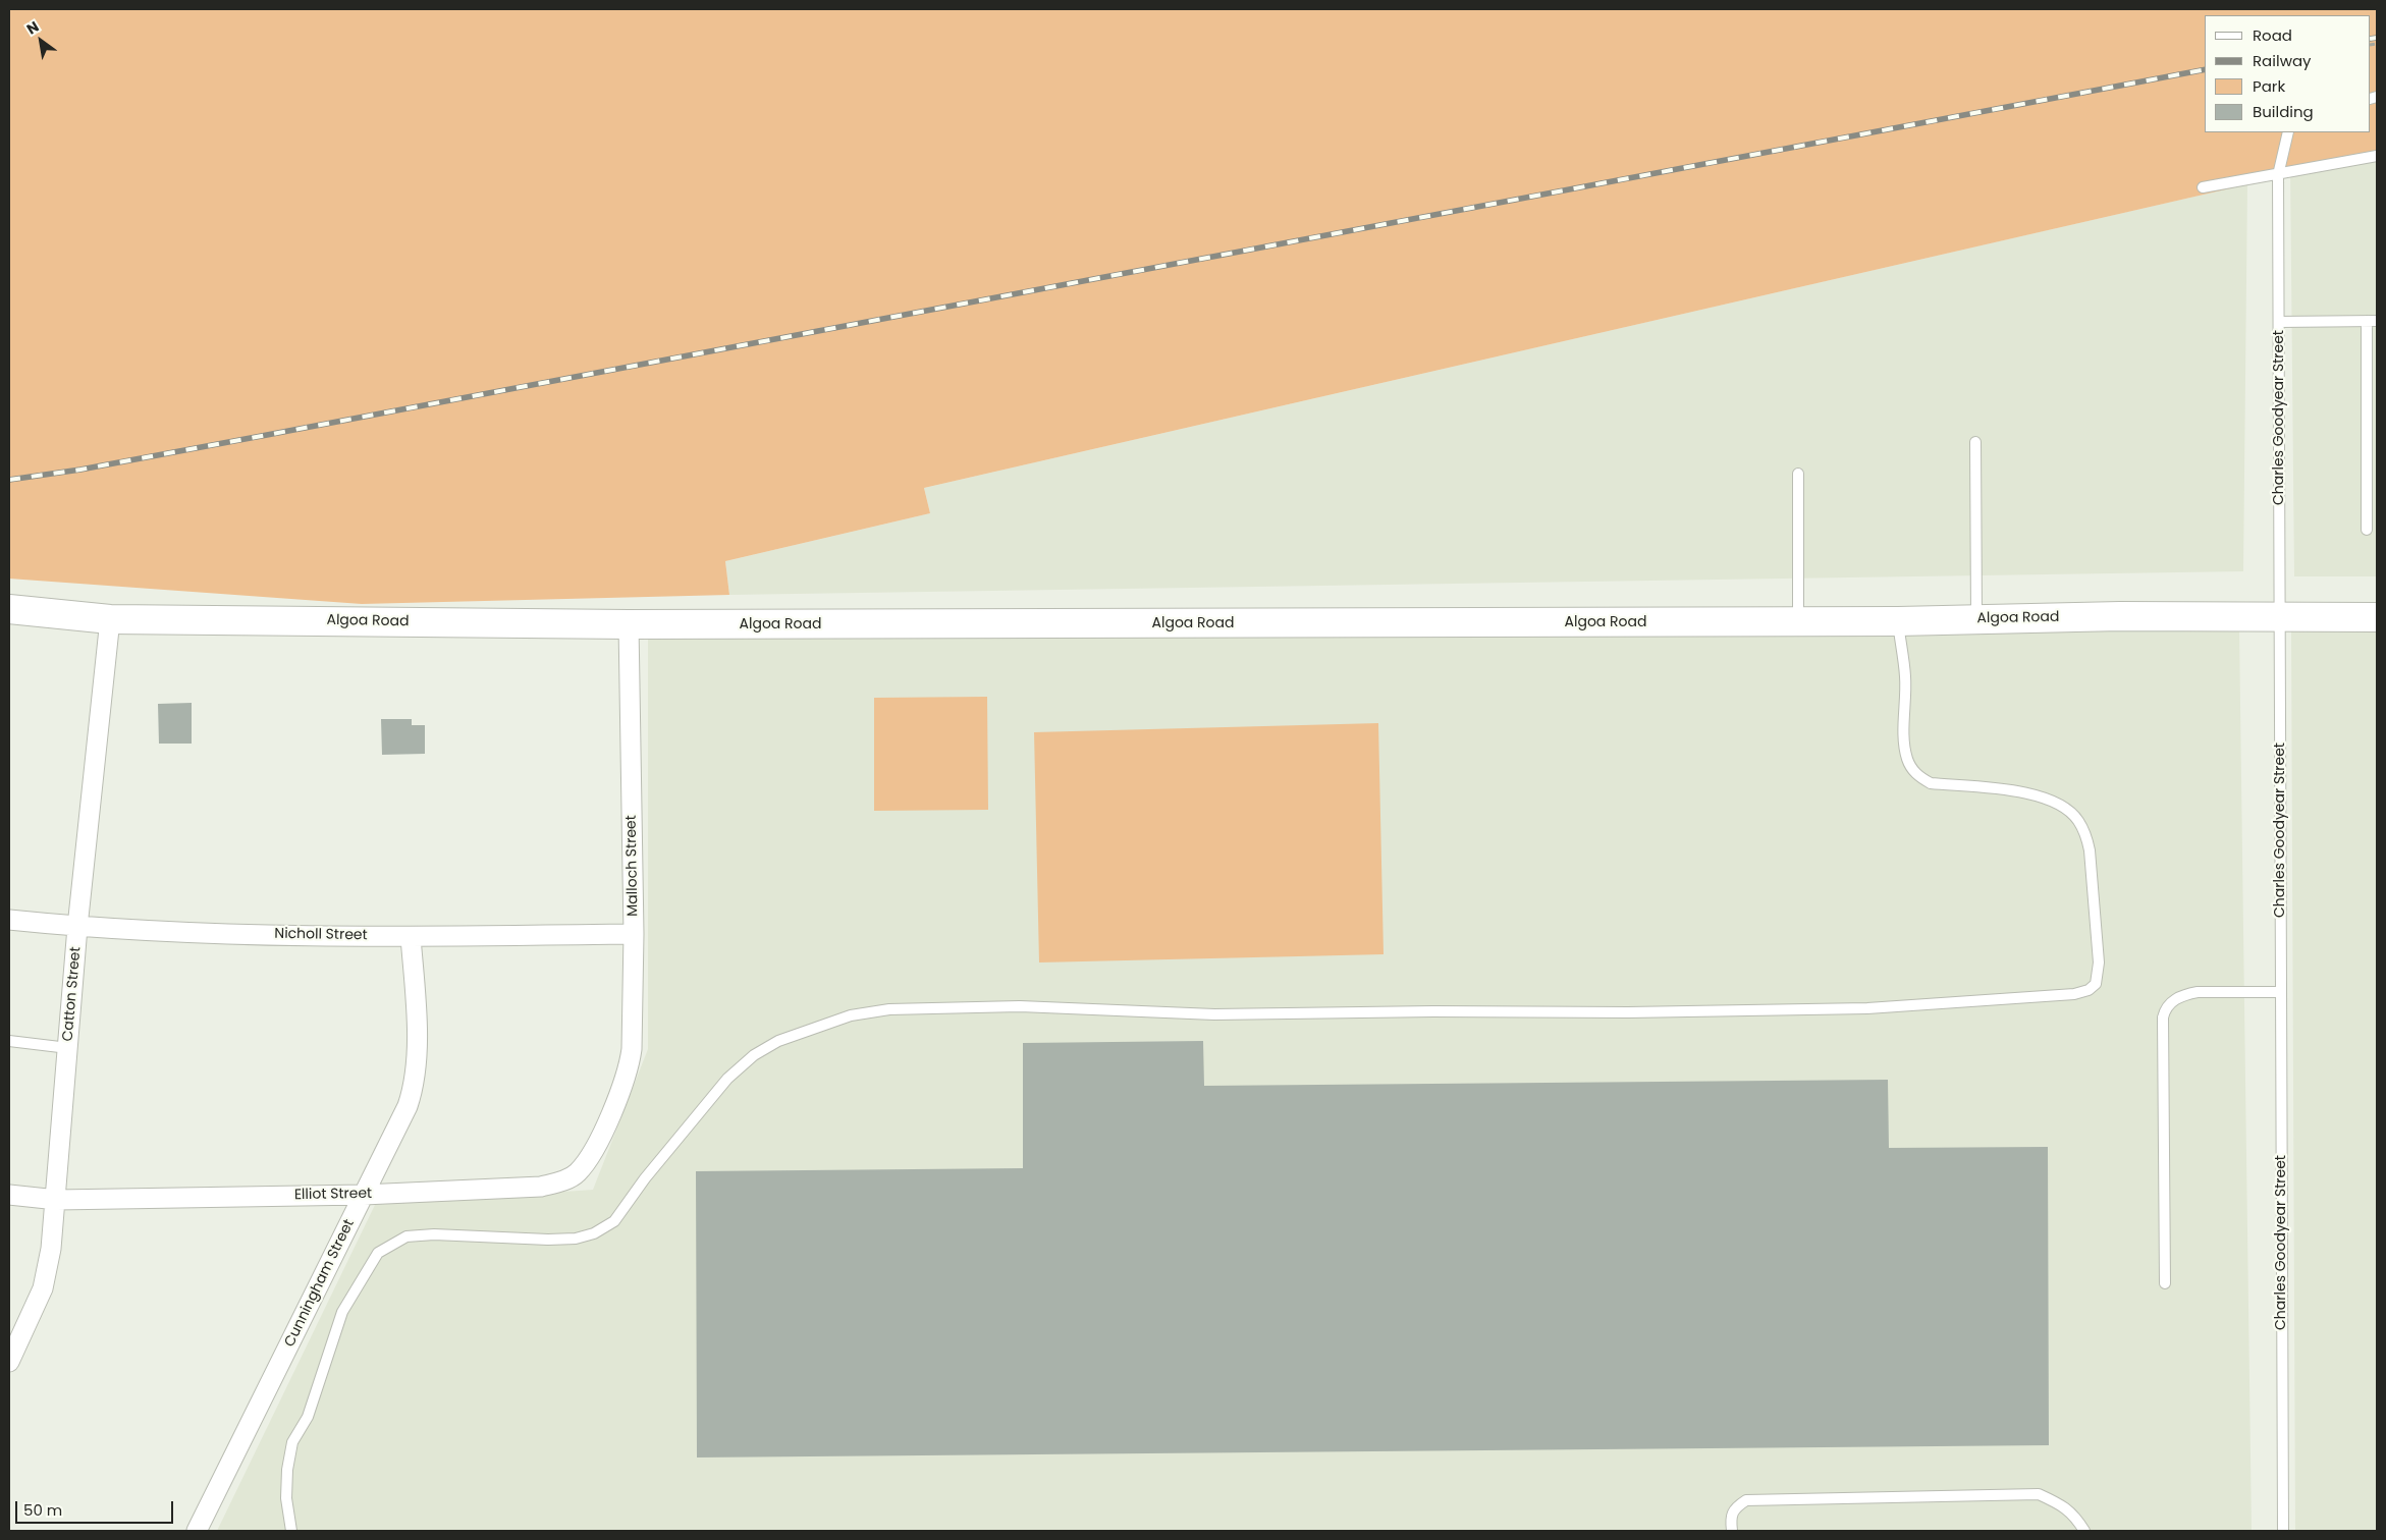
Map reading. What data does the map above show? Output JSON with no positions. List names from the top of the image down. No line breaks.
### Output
{"streets":{"street":["Algoa Road","Malloch Street","Nicholl Street","Catton Street","Elliot Street","Cunningham Street"],"lane":["Charles Goodyear Street"]},"crossings":[["Charles Goodyear Street","Algoa Road"],["Algoa Road","Malloch Street"],["Algoa Road","Catton Street"],["Malloch Street","Nicholl Street"],["Malloch Street","Elliot Street"],["Nicholl Street","Catton Street"],["Nicholl Street","Cunningham Street"],["Catton Street","Elliot Street"],["Elliot Street","Cunningham Street"]],"legend":["Road","Railway","Park","Building"],"scale_bar":"50 m","north":"top left"}
